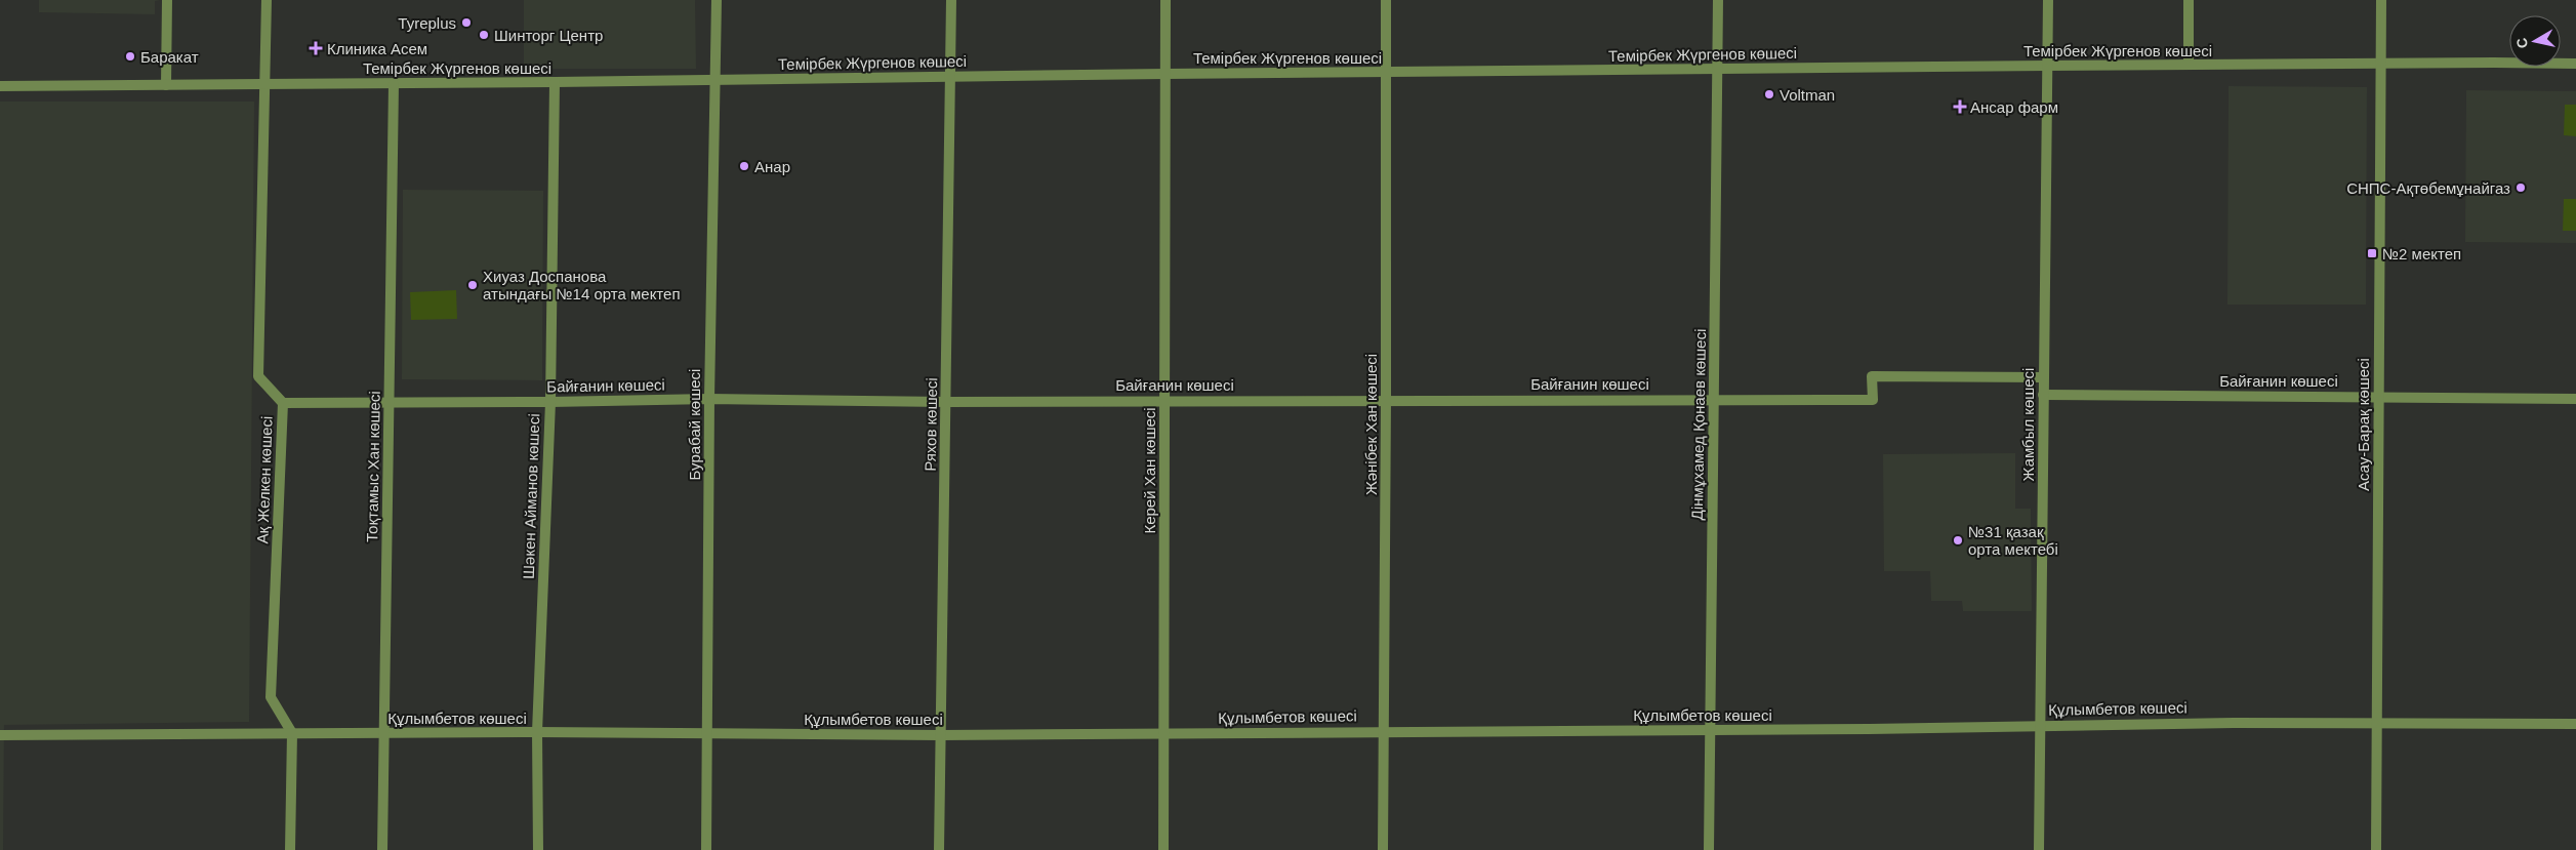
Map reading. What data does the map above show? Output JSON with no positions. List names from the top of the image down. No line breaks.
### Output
{"streets":{"street":["Темірбек Жүргенов көшесі","Байғанин көшесі","Бурабай көшесі","Ряхов көшесі","Жәнібек Хан көшесі","Дінмұхамед Қонаев көшесі","Жамбыл көшесі","Асау-Барақ көшесі","Тоқтамыс Хан көшесі","Керей Хан көшесі","Ақ Желкен көшесі","Шәкен Айманов көшесі","Құлымбетов көшесі"]},"crossings":[["Темірбек Жүргенов көшесі","Бурабай көшесі"],["Темірбек Жүргенов көшесі","Ряхов көшесі"],["Темірбек Жүргенов көшесі","Жәнібек Хан көшесі"],["Темірбек Жүргенов көшесі","Дінмұхамед Қонаев көшесі"],["Темірбек Жүргенов көшесі","Жамбыл көшесі"],["Темірбек Жүргенов көшесі","Асау-Барақ көшесі"],["Темірбек Жүргенов көшесі","Тоқтамыс Хан көшесі"],["Темірбек Жүргенов көшесі","Керей Хан көшесі"],["Темірбек Жүргенов көшесі","Ақ Желкен көшесі"],["Темірбек Жүргенов көшесі","Шәкен Айманов көшесі"],["Байғанин көшесі","Бурабай көшесі"],["Байғанин көшесі","Ряхов көшесі"],["Байғанин көшесі","Жәнібек Хан көшесі"],["Байғанин көшесі","Дінмұхамед Қонаев көшесі"],["Байғанин көшесі","Жамбыл көшесі"],["Байғанин көшесі","Асау-Барақ көшесі"],["Байғанин көшесі","Тоқтамыс Хан көшесі"],["Байғанин көшесі","Керей Хан көшесі"],["Байғанин көшесі","Ақ Желкен көшесі"],["Байғанин көшесі","Шәкен Айманов көшесі"],["Бурабай көшесі","Құлымбетов көшесі"],["Ряхов көшесі","Құлымбетов көшесі"],["Жәнібек Хан көшесі","Құлымбетов көшесі"],["Дінмұхамед Қонаев көшесі","Құлымбетов көшесі"],["Жамбыл көшесі","Құлымбетов көшесі"],["Асау-Барақ көшесі","Құлымбетов көшесі"],["Тоқтамыс Хан көшесі","Құлымбетов көшесі"],["Керей Хан көшесі","Құлымбетов көшесі"],["Ақ Желкен көшесі","Құлымбетов көшесі"],["Шәкен Айманов көшесі","Құлымбетов көшесі"]],"places":{"other":["Tyreplus","Шинторг Центр","Баракат","Voltman","Анар","СНПС-Ақтөбемұнайгаз","Хиуаз Доспанова атындағы №14 орта мектеп","№31 қазақ орта мектебі"],"health":["Клиника Асем","Ансар фарм"],"transit":["№2 мектеп"]},"north":"left"}
